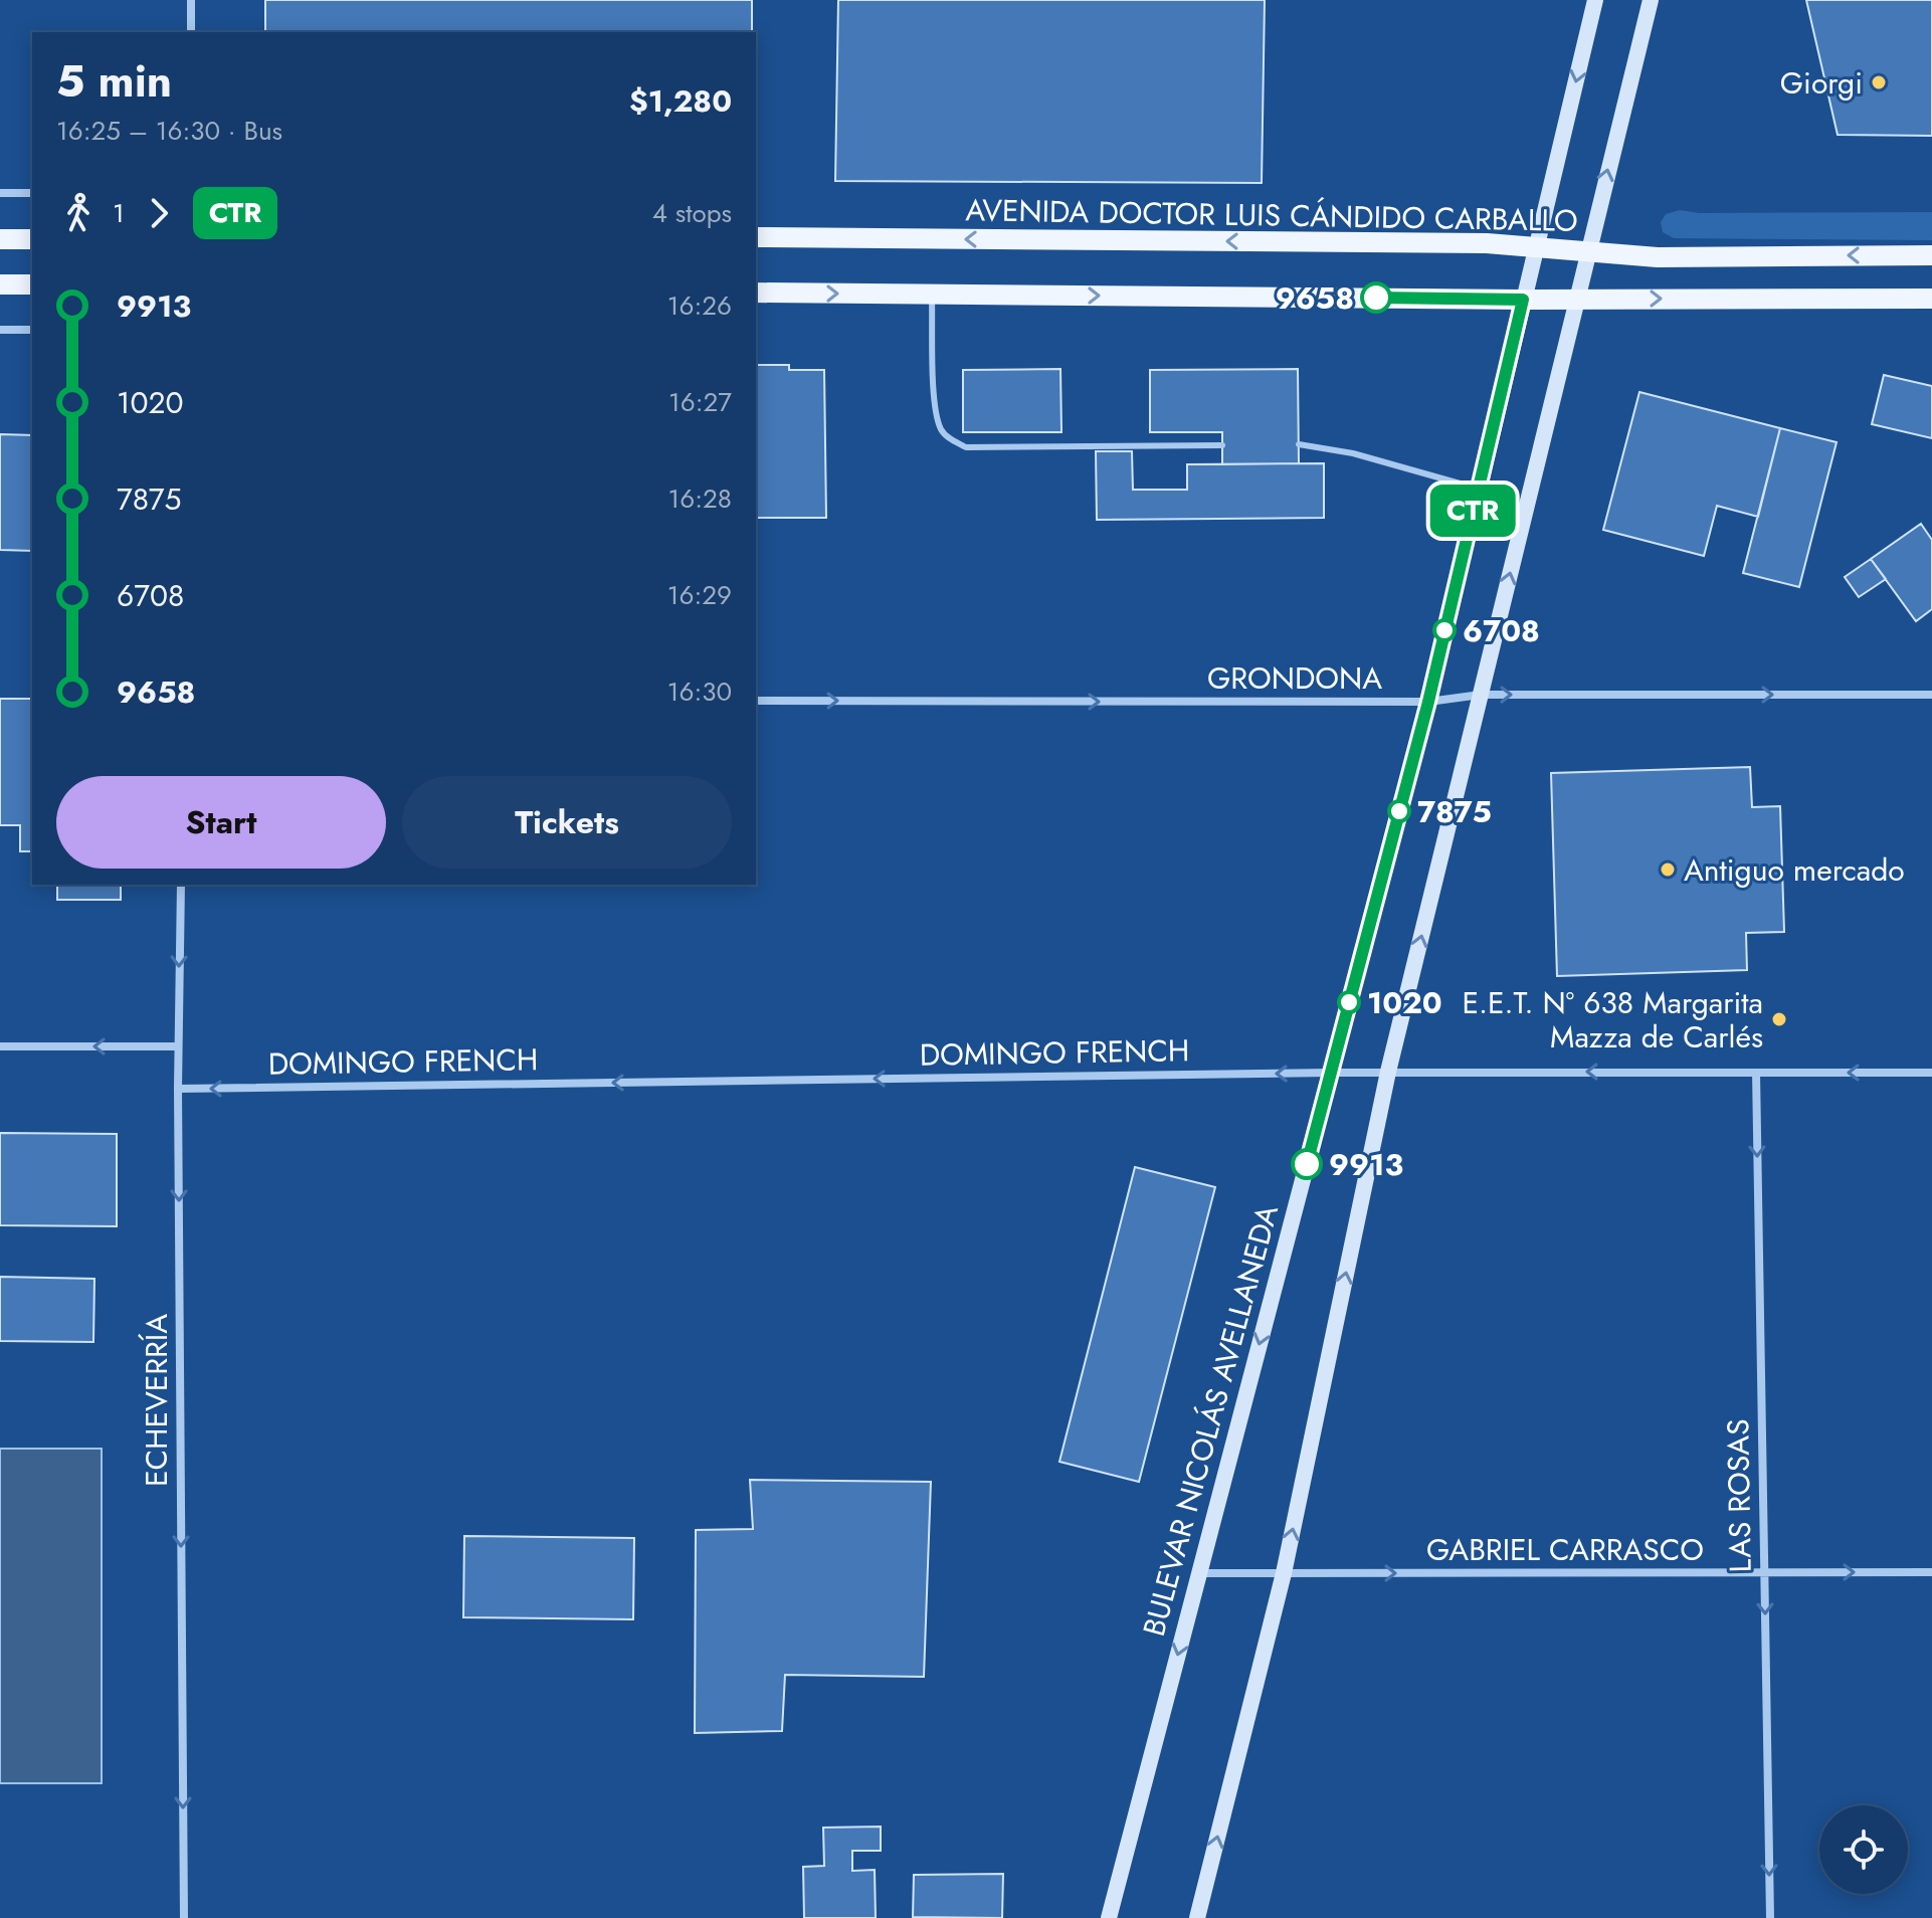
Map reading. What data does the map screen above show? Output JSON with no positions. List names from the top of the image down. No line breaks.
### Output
{"streets":{"main road":["AVENIDA DOCTOR LUIS CÁNDIDO CARBALLO","BULEVAR NICOLÁS AVELLANEDA"],"street":["GRONDONA","DOMINGO FRENCH","ECHEVERRÍA","LAS ROSAS","GABRIEL CARRASCO"]},"crossings":[["AVENIDA DOCTOR LUIS CÁNDIDO CARBALLO","BULEVAR NICOLÁS AVELLANEDA"],["GRONDONA","BULEVAR NICOLÁS AVELLANEDA"],["DOMINGO FRENCH","ECHEVERRÍA"],["DOMINGO FRENCH","BULEVAR NICOLÁS AVELLANEDA"],["DOMINGO FRENCH","LAS ROSAS"],["BULEVAR NICOLÁS AVELLANEDA","GABRIEL CARRASCO"],["LAS ROSAS","GABRIEL CARRASCO"]],"one_way":["GRONDONA","DOMINGO FRENCH","ECHEVERRÍA","LAS ROSAS","GABRIEL CARRASCO"],"places":["Giorgi","9658","6708","7875","Antiguo mercado","1020","E.E.T. Nº 638 Margarita Mazza de Carlés","9913"],"lines":["bus line CTR"],"page":{"on_map":"CTR","heading":["5 min","16:25 – 16:30 · Bus","$1,280"],"legs":["1","CTR","4 stops"],"list":[{"name":"9913","value":"16:26"},{"name":"1020","value":"16:27"},{"name":"7875","value":"16:28"},{"name":"6708","value":"16:29"},{"name":"9658","value":"16:30"}],"buttons":["Start","Tickets"]}}
